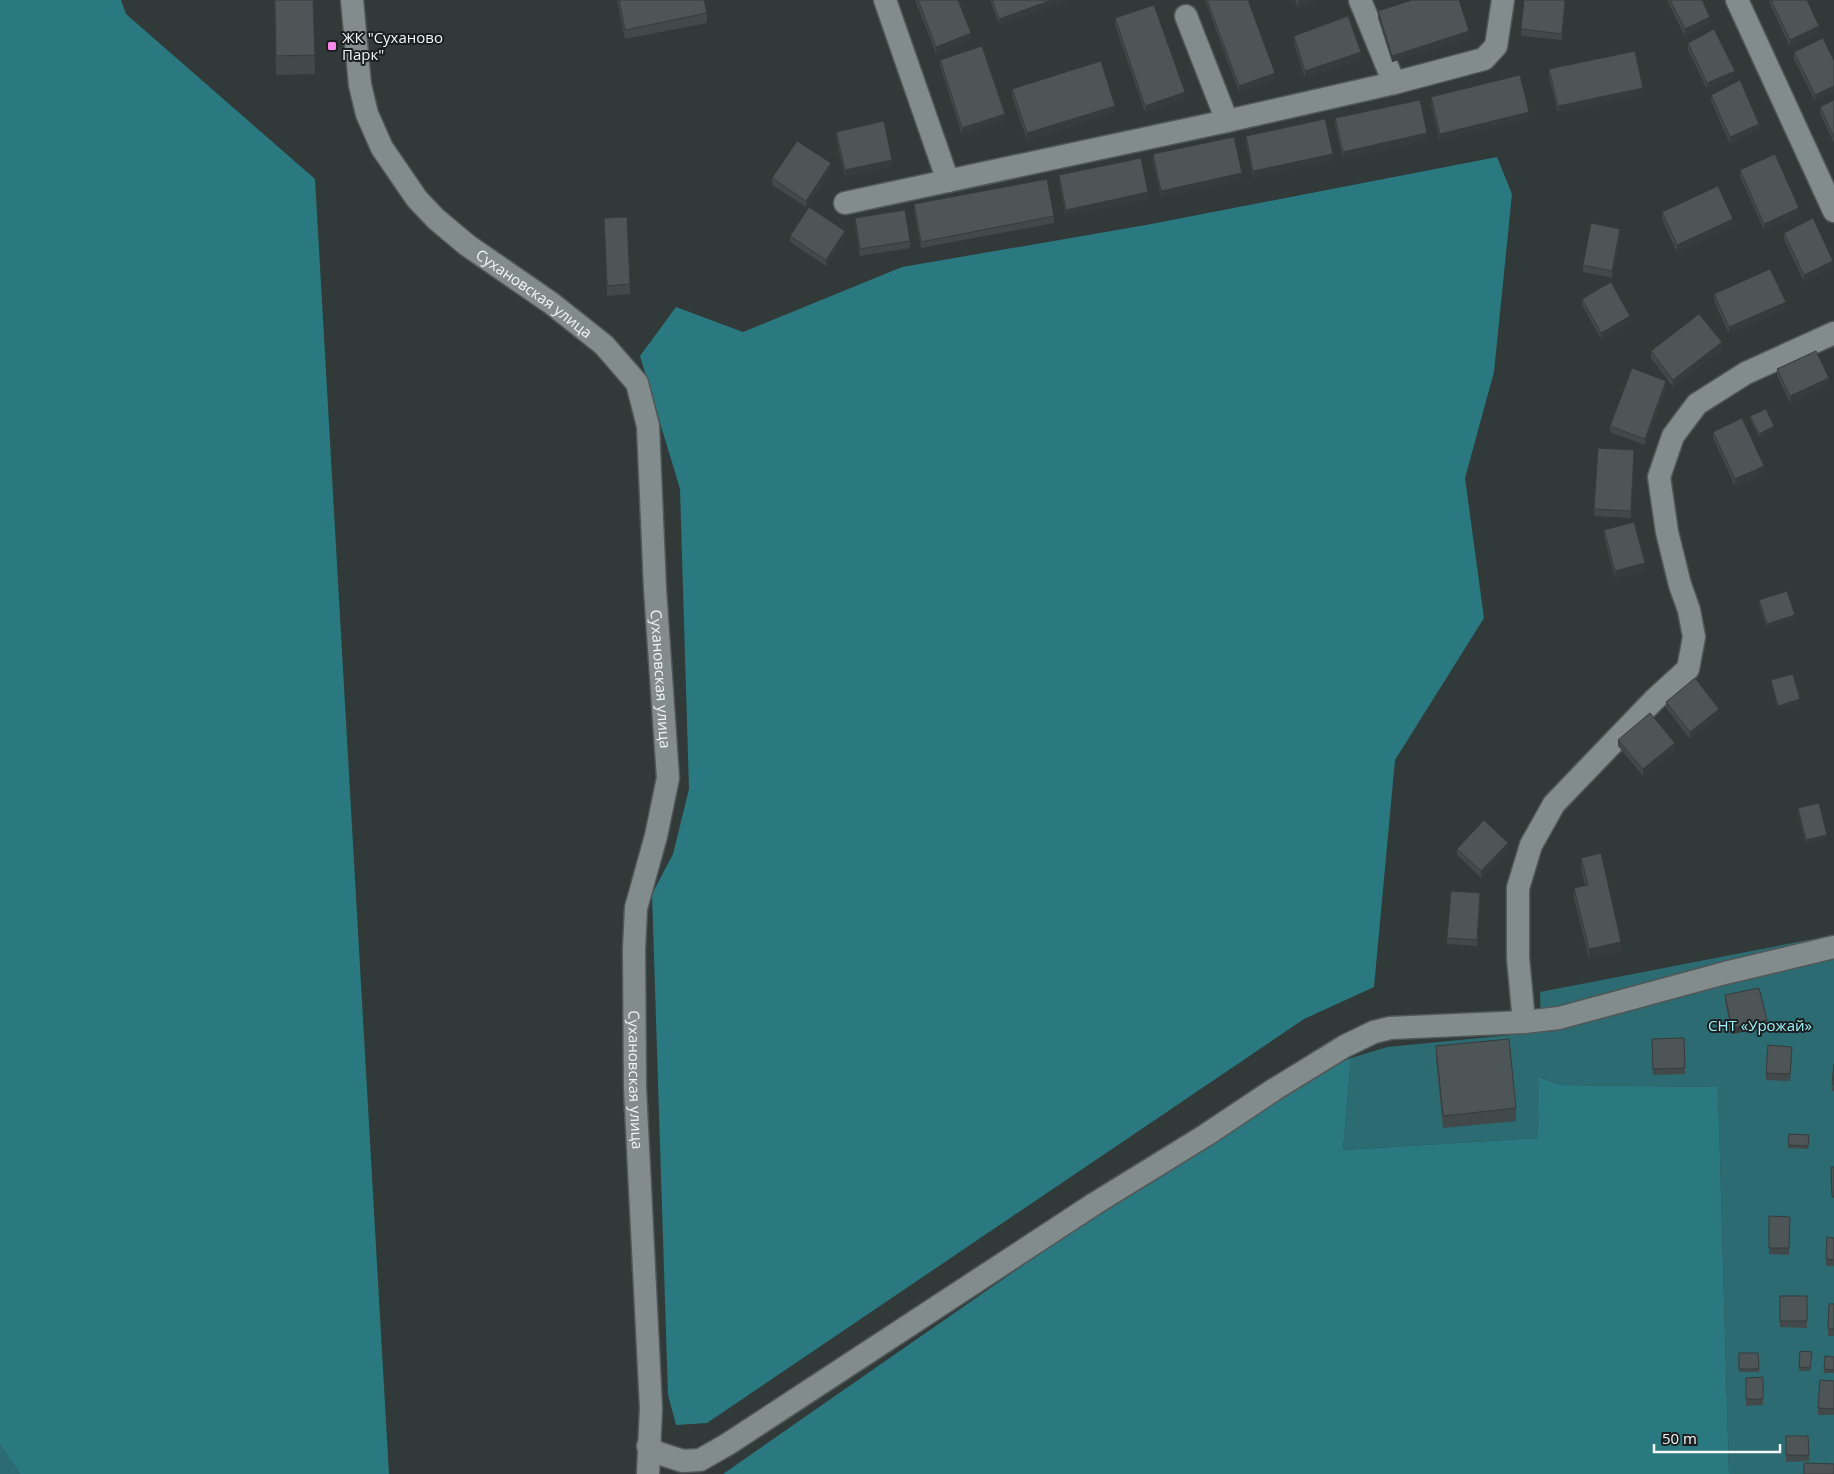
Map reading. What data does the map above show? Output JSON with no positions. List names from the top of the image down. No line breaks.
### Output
{"streets":{"street":["Сухановская улица"]},"parks":["СНТ «Урожай»"],"places":{"transit":["ЖК \"Суханово Парк\""]},"scale_bar":"50 m"}
